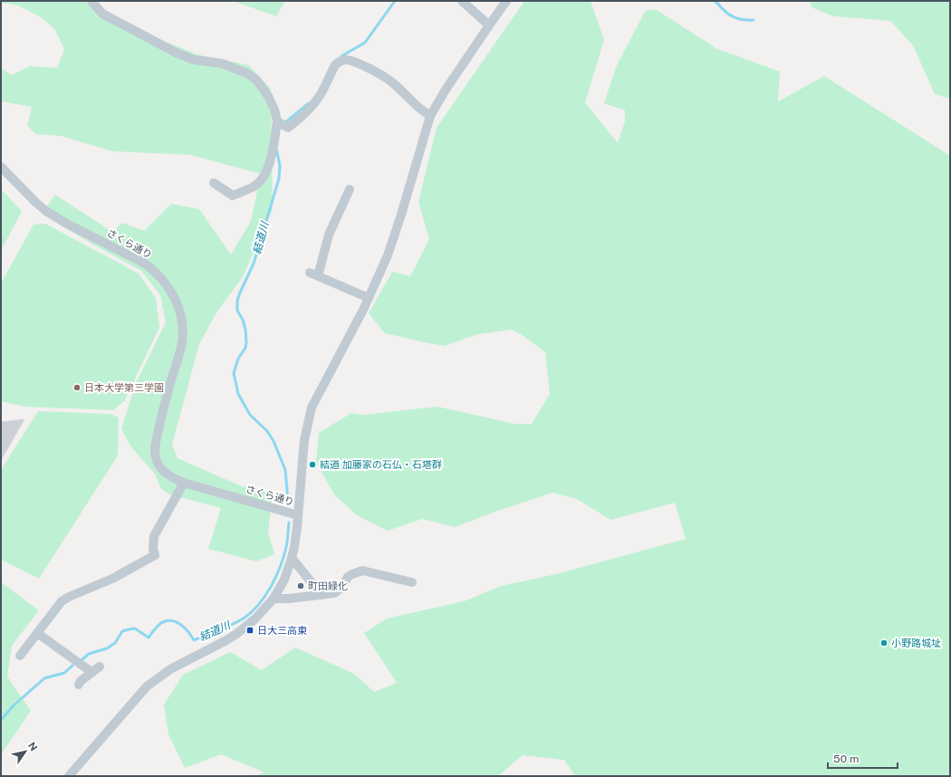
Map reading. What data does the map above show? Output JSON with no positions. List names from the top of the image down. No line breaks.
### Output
{"streets":{"street":["さくら通り"]},"water":["結道川"],"places":{"other":["日本大学第三学園","結道 加藤家の石仏・石塔群","町田緑化","小野路城址"],"transit":["日大三高東"]},"scale_bar":"50 m","north":"top right"}
